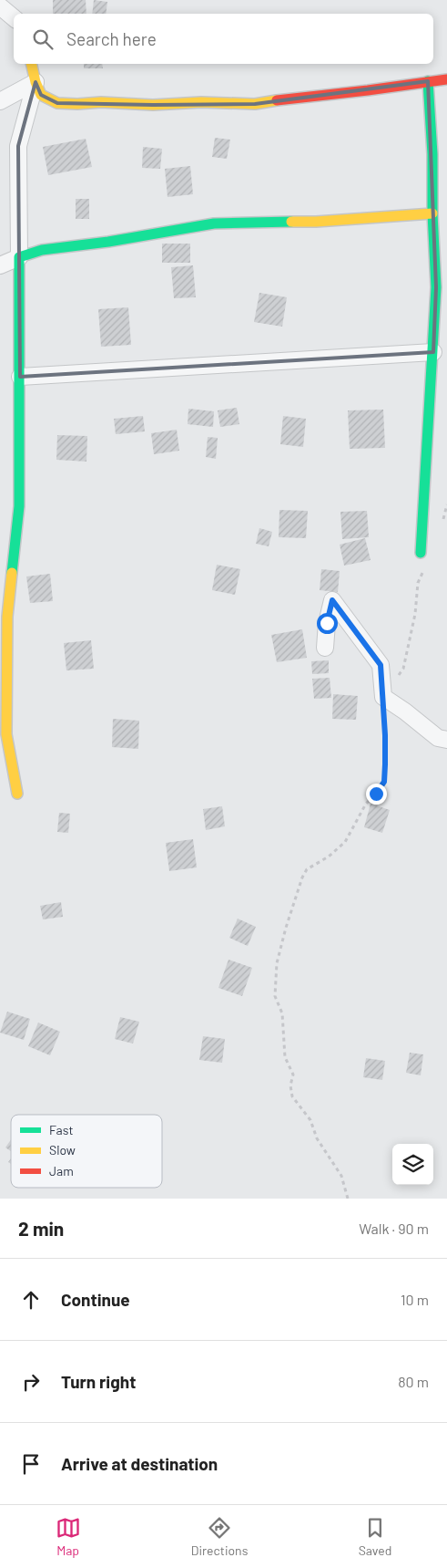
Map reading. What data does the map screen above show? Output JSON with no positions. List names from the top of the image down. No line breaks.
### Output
{"legend":["Fast","Slow","Jam"],"page":{"search":"Search here","heading":["2 min","Walk · 90 m"],"list":[["Continue","10 m"],["Turn right","80 m"],"Arrive at destination"],"nav":["Map","Directions","Saved"]}}
